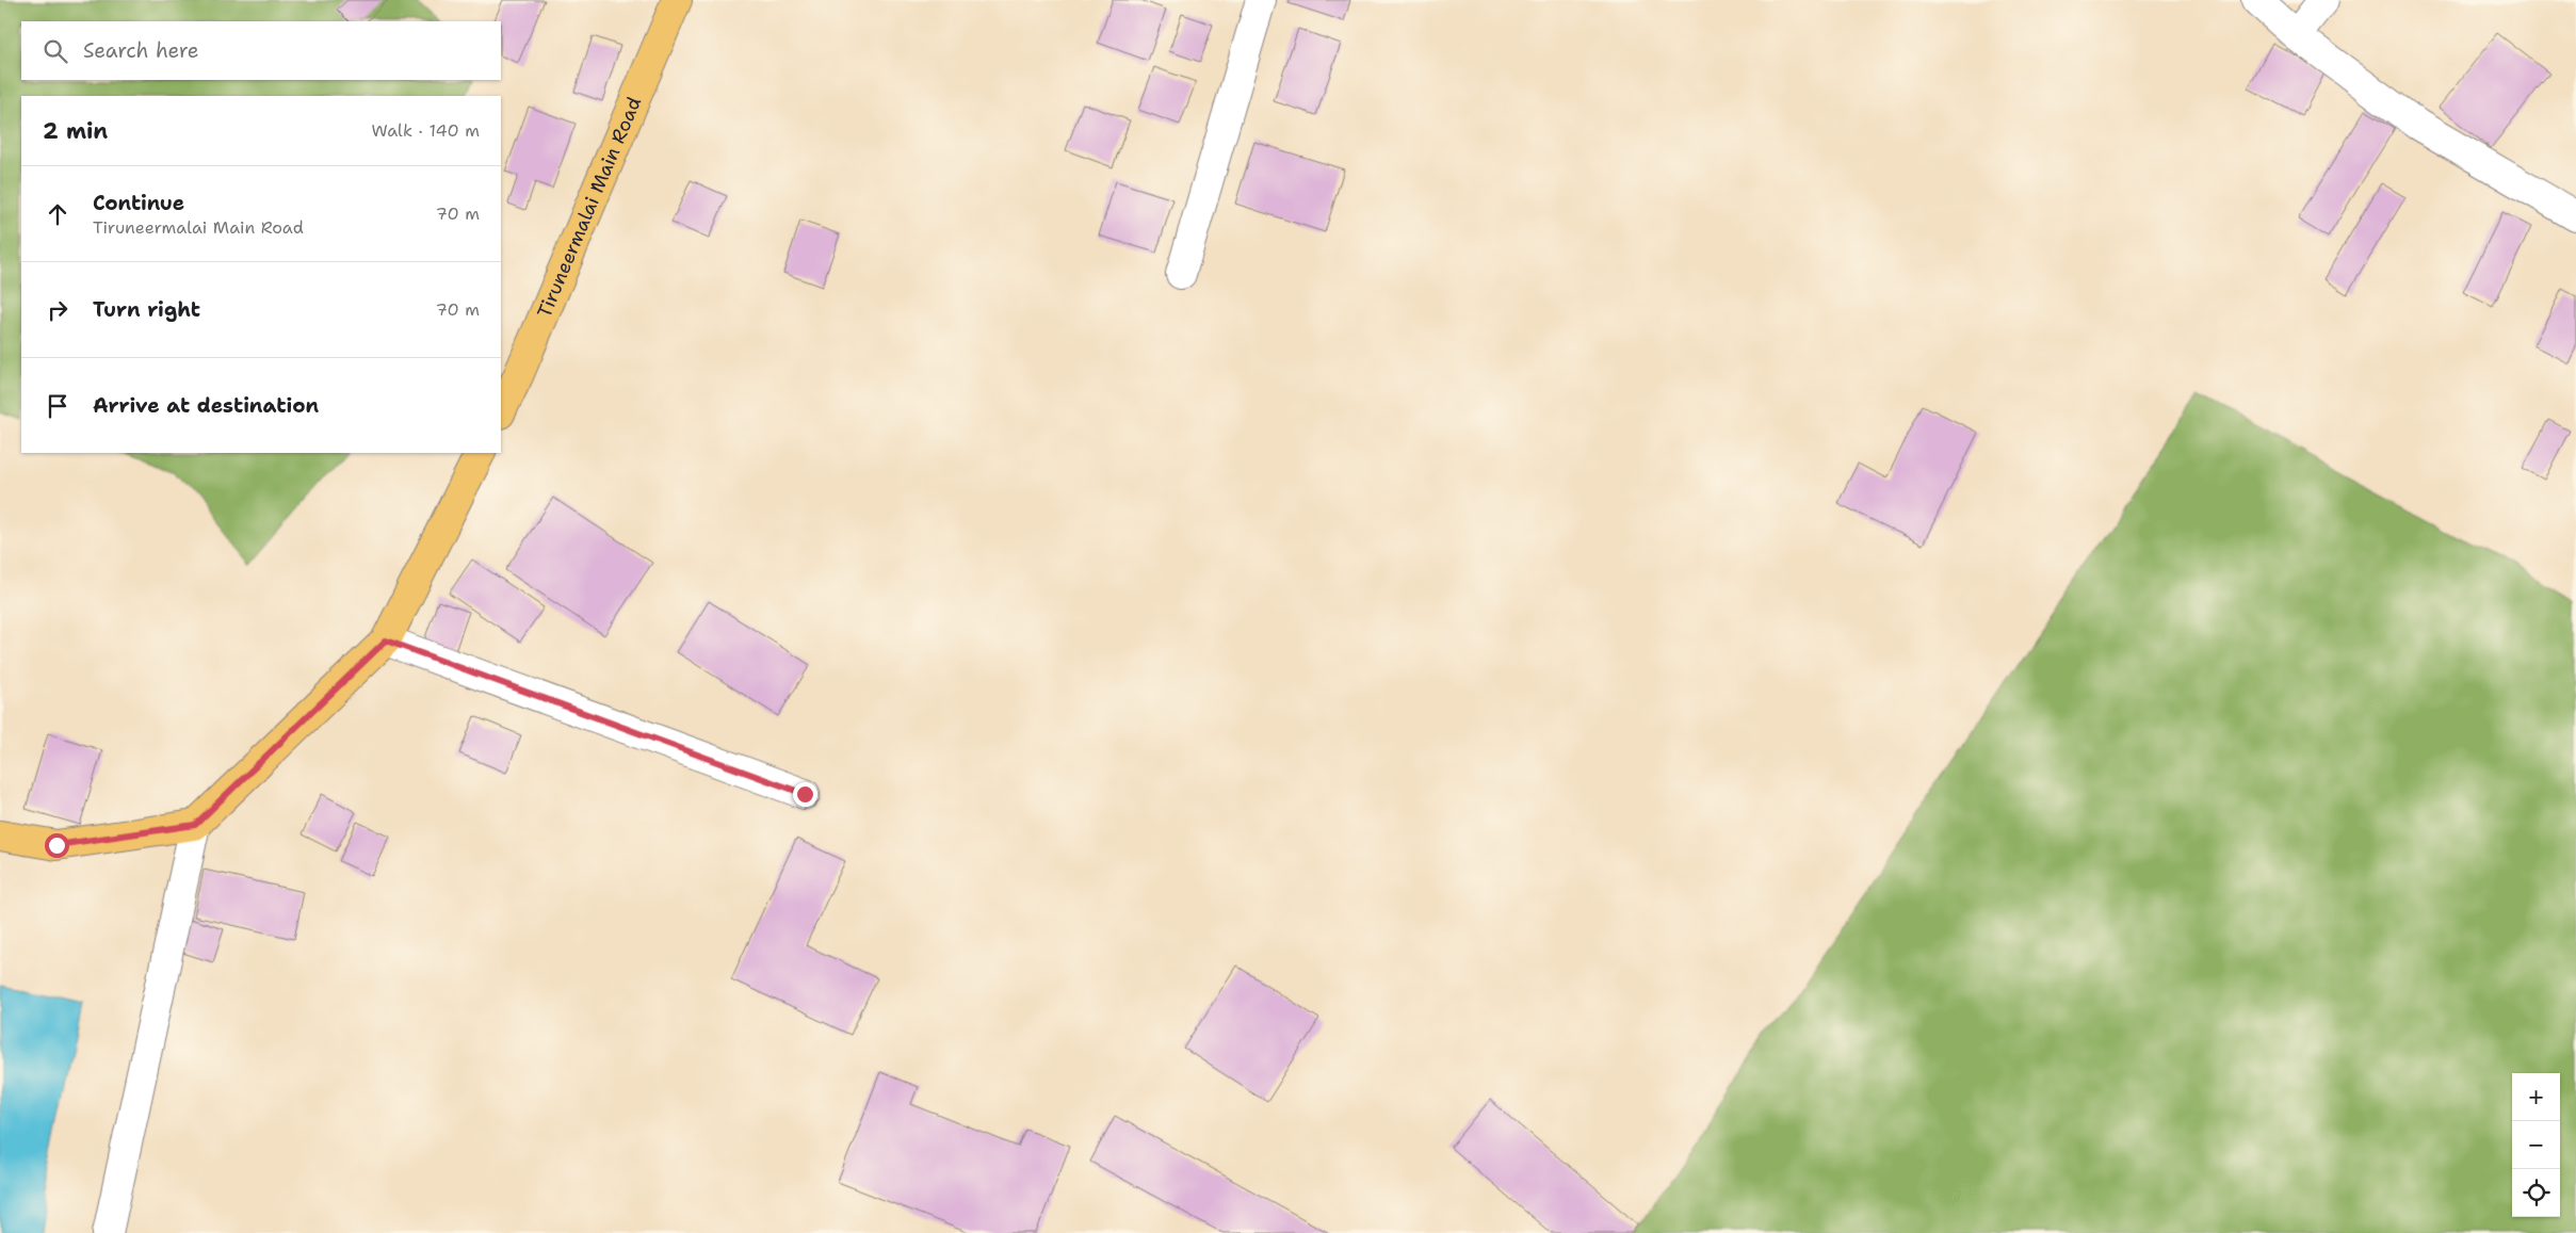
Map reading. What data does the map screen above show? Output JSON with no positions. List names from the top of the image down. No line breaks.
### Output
{"streets":{"main road":["Tiruneermalai Main Road"]},"page":{"search":"Search here","heading":["2 min","Walk · 140 m"],"list":[["Continue","Tiruneermalai Main Road","70 m"],["Turn right","70 m"],"Arrive at destination"],"map_buttons":["+","−"]}}
